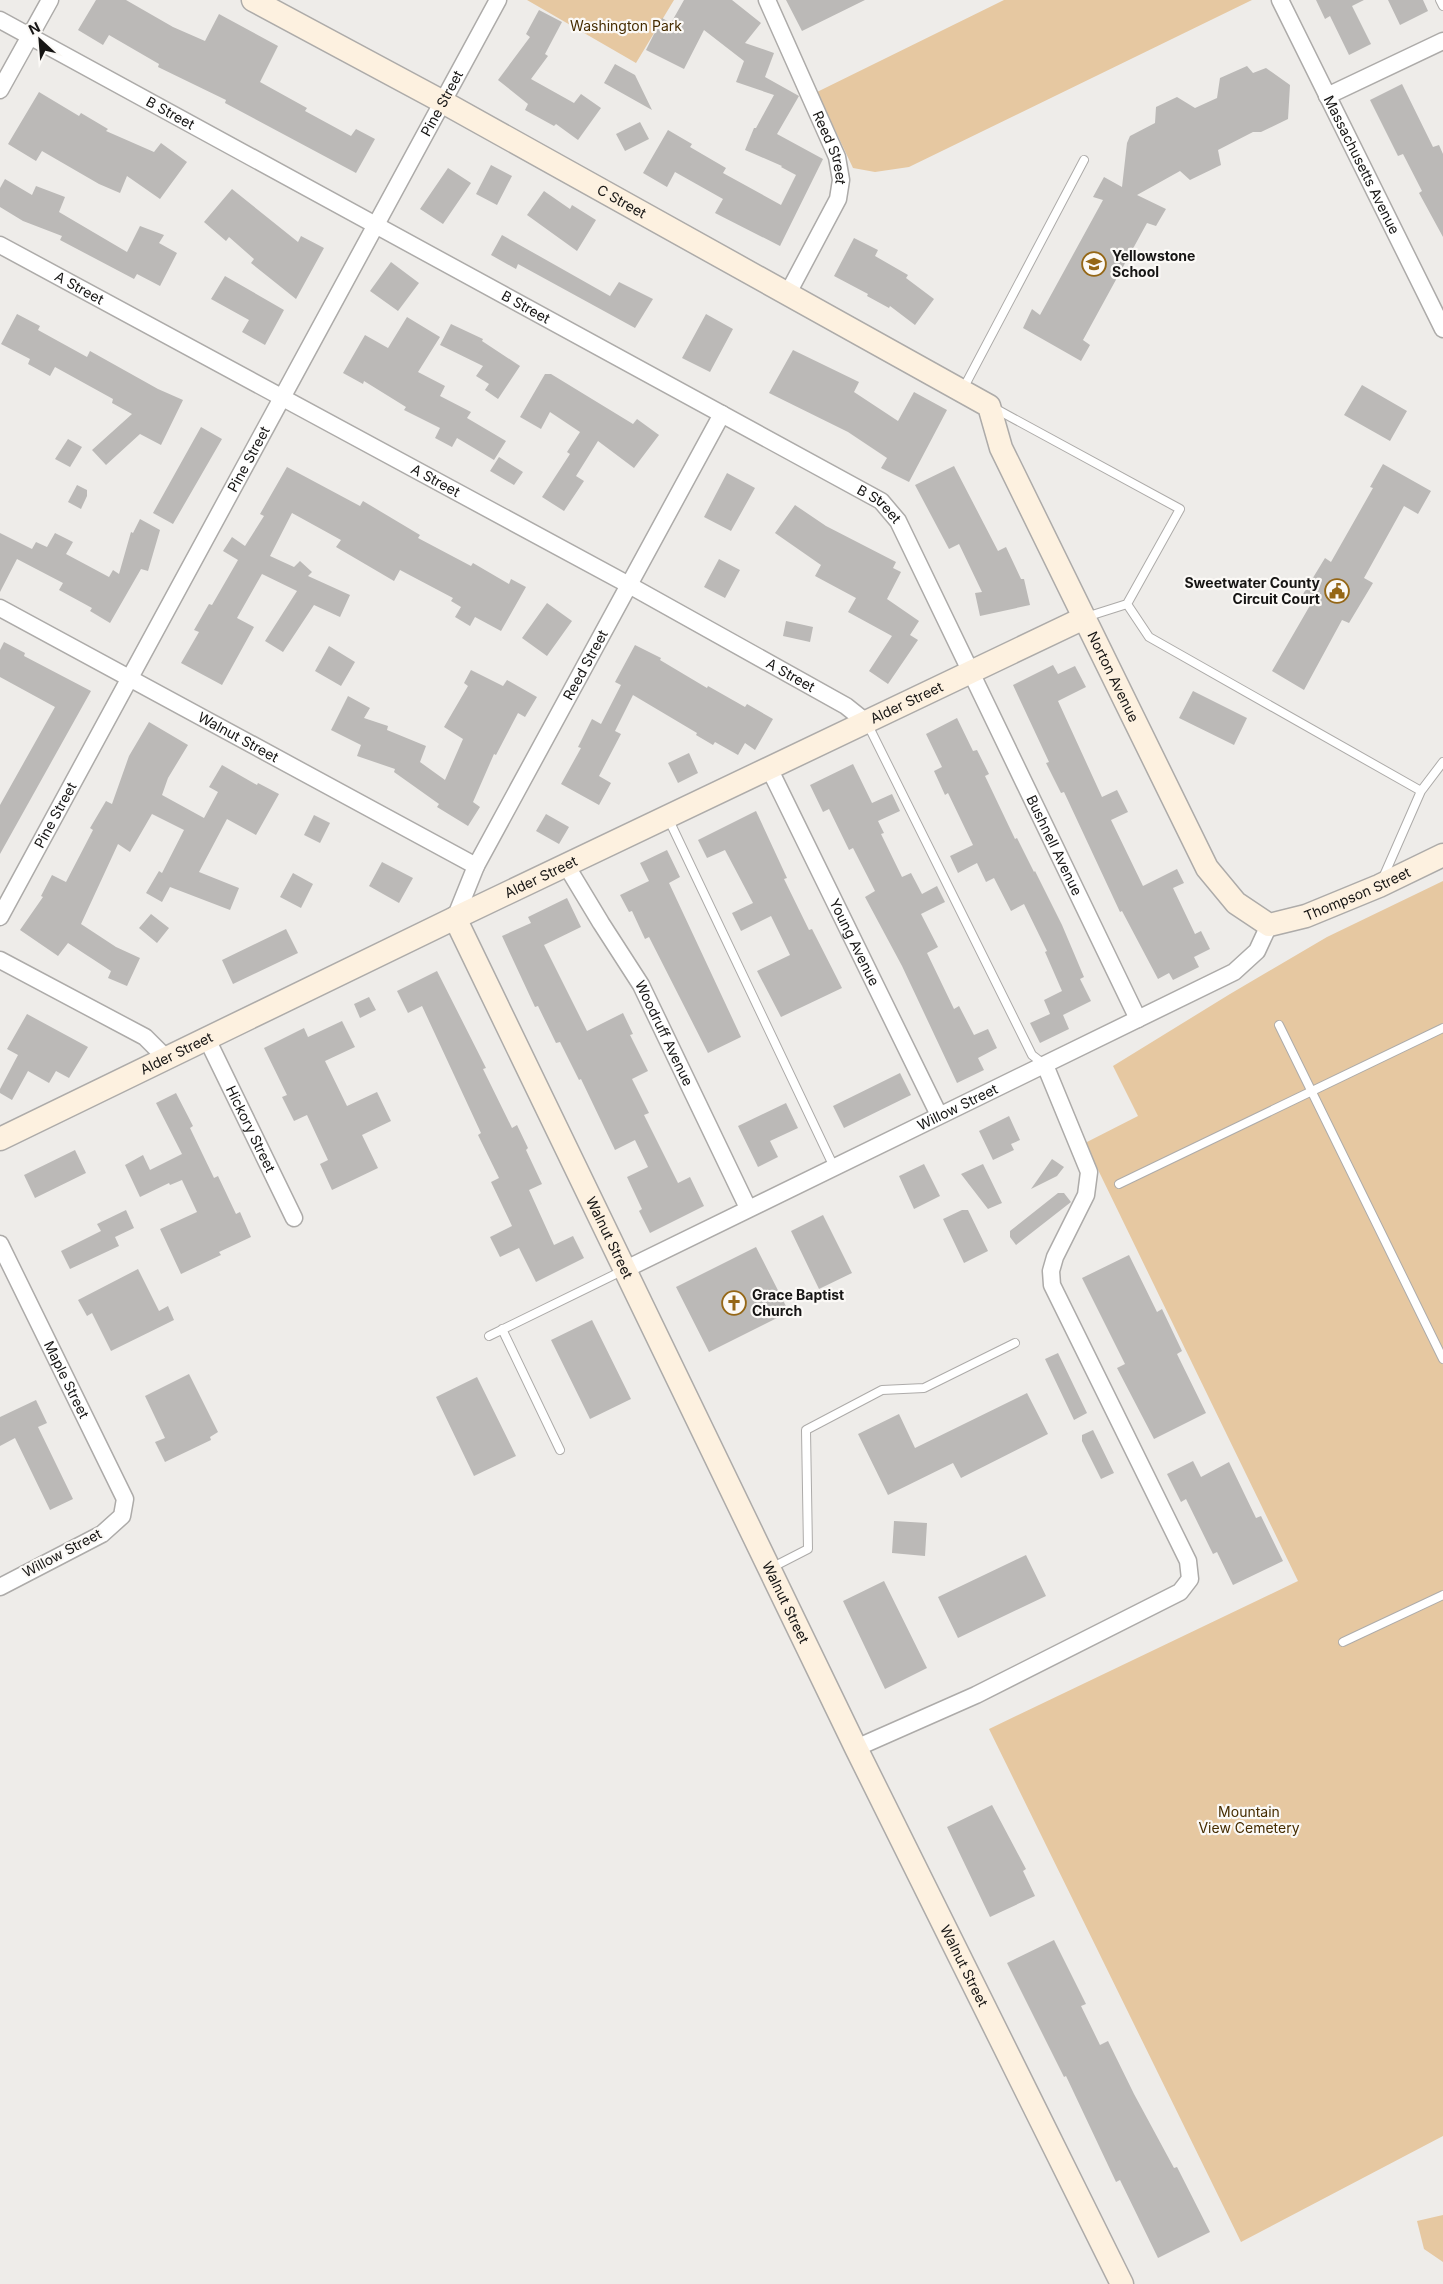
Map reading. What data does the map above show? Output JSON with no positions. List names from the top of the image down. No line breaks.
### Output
{"streets":{"street":["Pine Street","B Street","Reed Street","Massachusetts Avenue","C Street","A Street","Norton Avenue","Alder Street","Walnut Street","Bushnell Avenue","Thompson Street","Young Avenue","Woodruff Avenue","Willow Street","Hickory Street","Maple Street"]},"crossings":[["Pine Street","B Street"],["Pine Street","C Street"],["Pine Street","A Street"],["Pine Street","Walnut Street"],["B Street","Reed Street"],["B Street","Alder Street"],["B Street","Bushnell Avenue"],["Reed Street","C Street"],["Reed Street","A Street"],["Reed Street","Alder Street"],["Reed Street","Walnut Street"],["C Street","Norton Avenue"],["A Street","Alder Street"],["Norton Avenue","Alder Street"],["Norton Avenue","Thompson Street"],["Norton Avenue","Willow Street"],["Alder Street","Walnut Street"],["Alder Street","Bushnell Avenue"],["Alder Street","Young Avenue"],["Alder Street","Woodruff Avenue"],["Alder Street","Hickory Street"],["Walnut Street","Willow Street"],["Bushnell Avenue","Willow Street"],["Thompson Street","Willow Street"],["Young Avenue","Willow Street"],["Woodruff Avenue","Willow Street"],["Willow Street","Maple Street"]],"parks":["Washington Park","Mountain View Cemetery"],"places":{"school or university":["Yellowstone School"],"public building":["Sweetwater County Circuit Court"],"church":["Grace Baptist Church"]},"north":"top left"}
